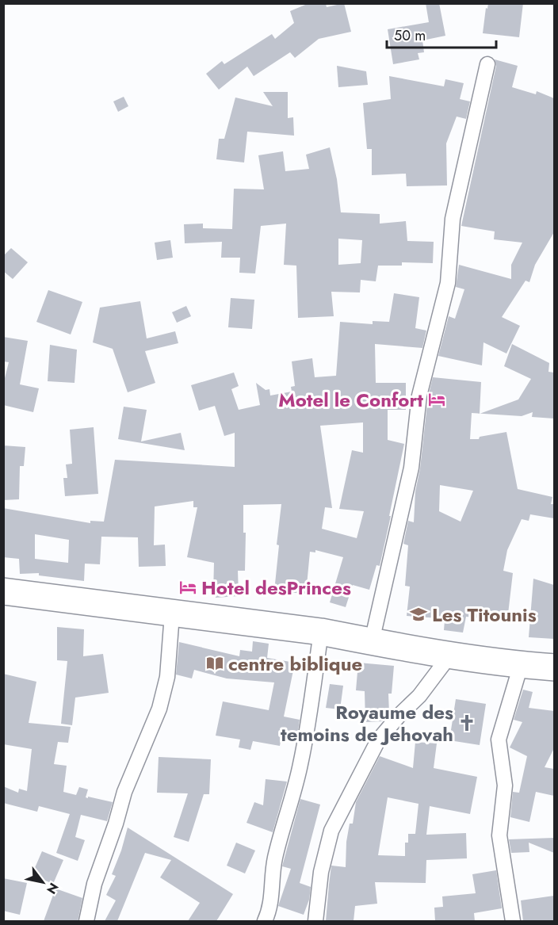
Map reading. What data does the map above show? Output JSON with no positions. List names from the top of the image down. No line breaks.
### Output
{"places":{"hotel":["Motel le Confort","Hotel desPrinces"],"school or university":["Les Titounis"],"library":["centre biblique"],"church":["Royaume des temoins de Jehovah"]},"scale_bar":"50 m","north":"bottom right"}
